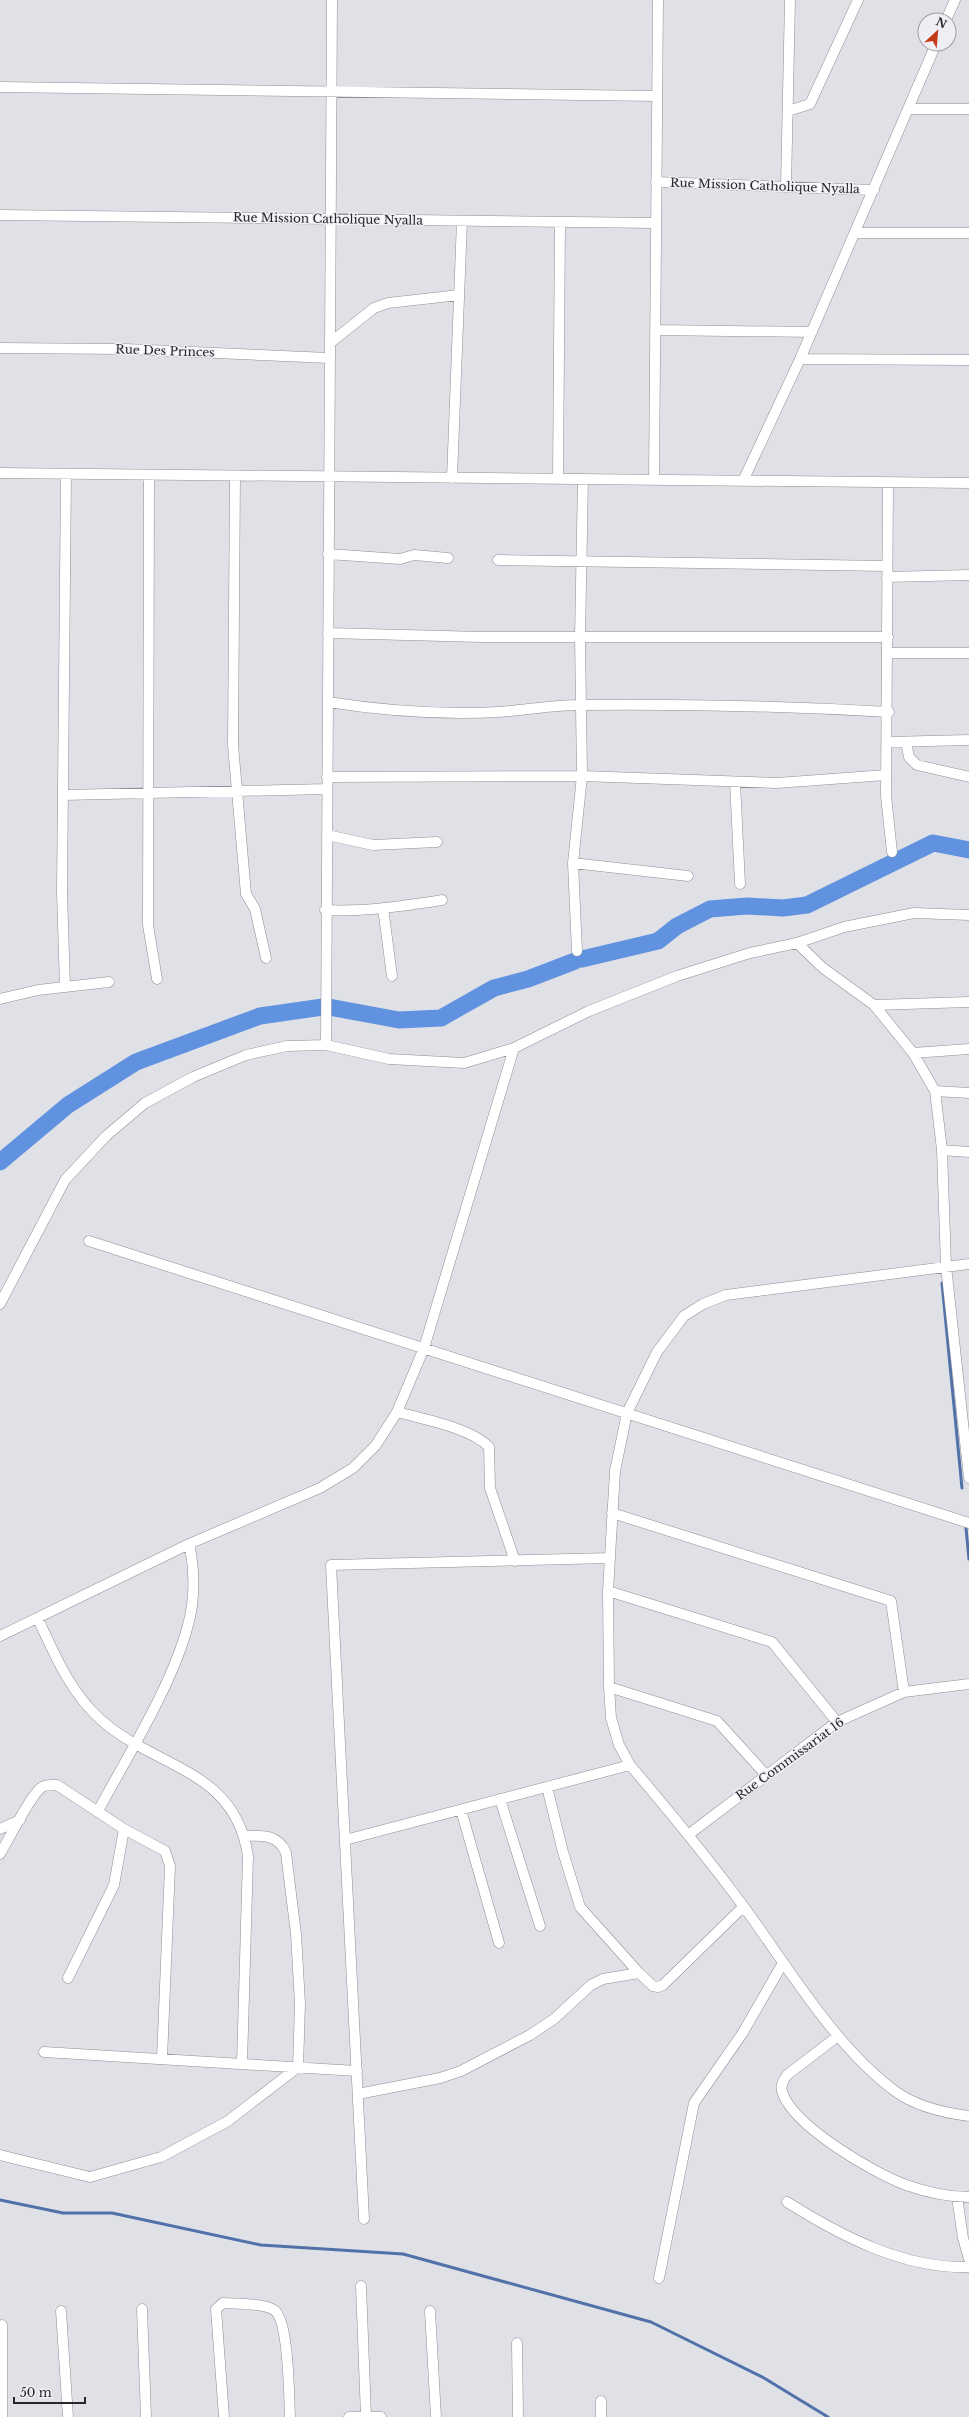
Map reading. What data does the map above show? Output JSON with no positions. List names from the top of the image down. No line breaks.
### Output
{"streets":{"street":["Rue Mission Catholique Nyalla","Rue Des Princes","Rue Commissariat 16"]},"scale_bar":"50 m","north":"top right"}
